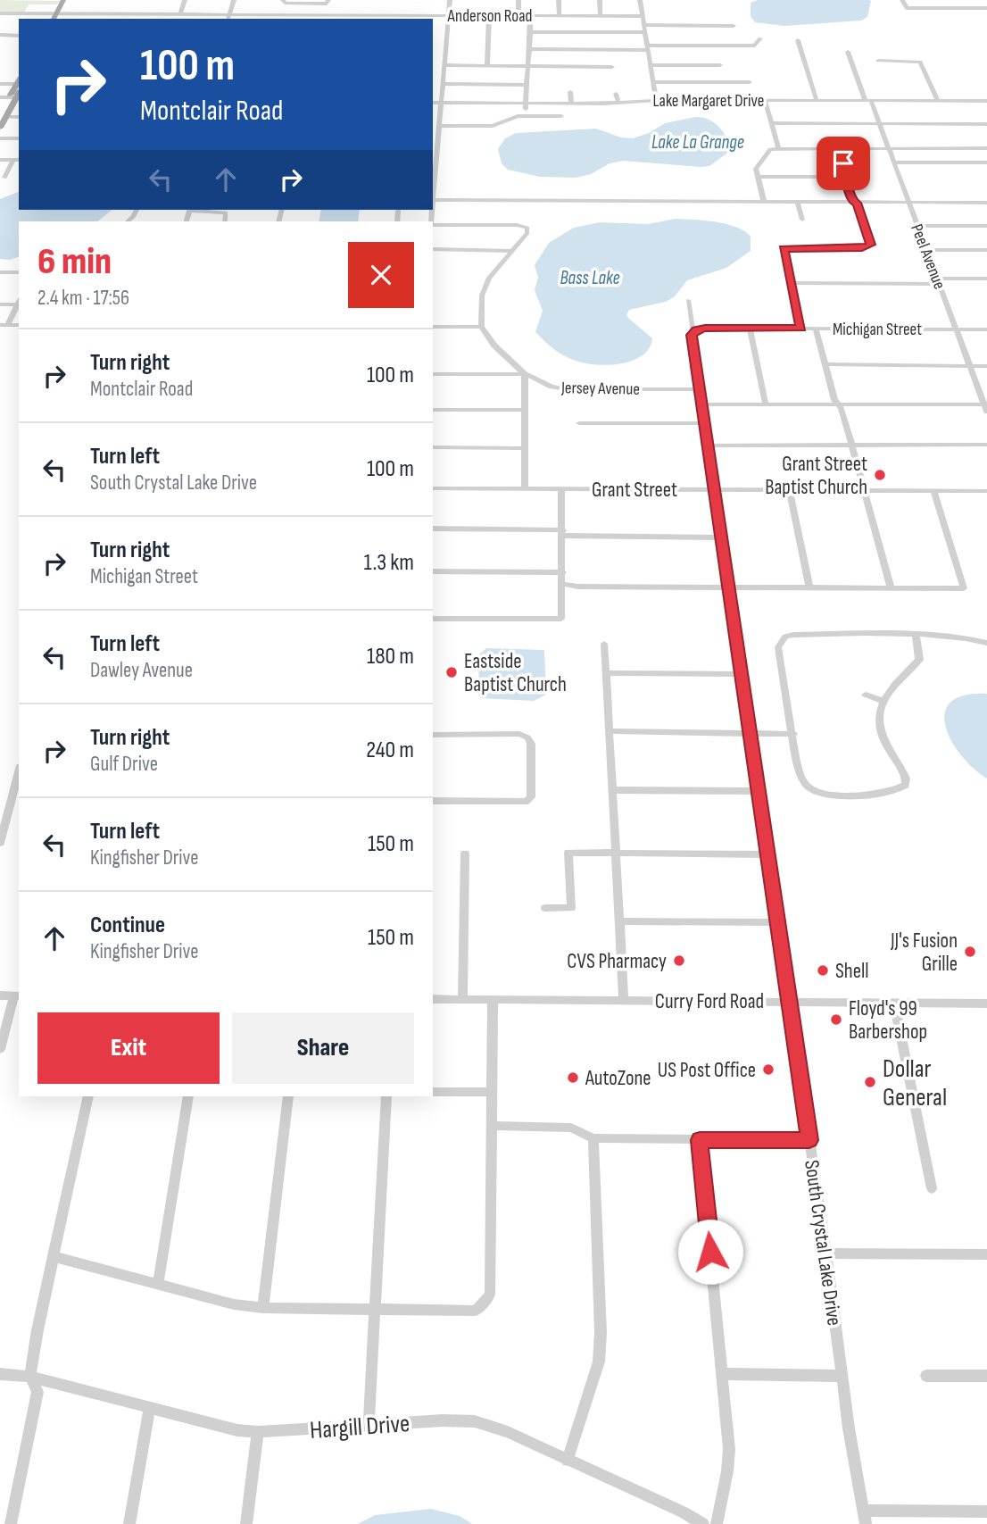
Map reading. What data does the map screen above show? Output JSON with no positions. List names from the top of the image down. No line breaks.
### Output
{"streets":{"street":["Anderson Road","Lake Margaret Drive","Peel Avenue","Michigan Street","Jersey Avenue","Grant Street","Curry Ford Road","South Crystal Lake Drive","Hargill Drive"]},"crossings":[["Lake Margaret Drive","Peel Avenue"],["Peel Avenue","Michigan Street"],["Michigan Street","South Crystal Lake Drive"],["Jersey Avenue","South Crystal Lake Drive"],["Grant Street","South Crystal Lake Drive"],["Curry Ford Road","South Crystal Lake Drive"]],"water":["Lake La Grange","Bass Lake"],"places":["Grant Street Baptist Church","Eastside Baptist Church","JJ's Fusion Grille","CVS Pharmacy","Shell","Floyd's 99 Barbershop","US Post Office","AutoZone","Dollar General"],"page":{"turn":["100 m","Montclair Road"],"heading":["6 min","2.4 km · 17:56"],"list":[{"name":"Turn right","note":"Montclair Road","value":"100 m"},{"name":"Turn left","note":"South Crystal Lake Drive","value":"100 m"},{"name":"Turn right","note":"Michigan Street","value":"1.3 km"},{"name":"Turn left","note":"Dawley Avenue","value":"180 m"},{"name":"Turn right","note":"Gulf Drive","value":"240 m"},{"name":"Turn left","note":"Kingfisher Drive","value":"150 m"},{"name":"Continue","note":"Kingfisher Drive","value":"150 m"}],"buttons":["Exit","Share"]}}
